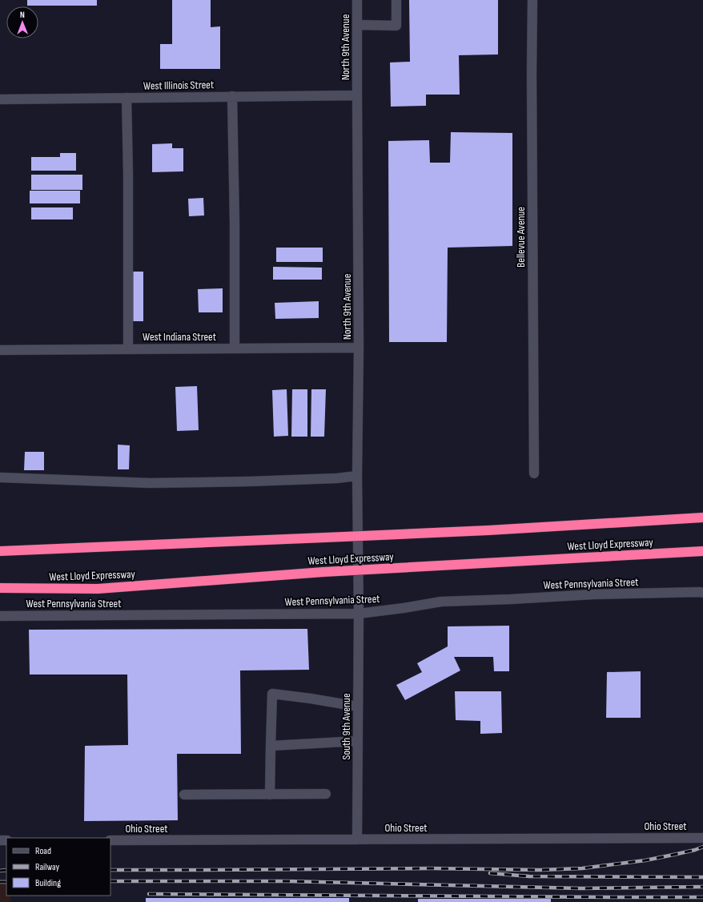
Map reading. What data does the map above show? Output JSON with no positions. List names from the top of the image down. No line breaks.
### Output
{"streets":{"highway":["West Lloyd Expressway"],"street":["North 9th Avenue","West Illinois Street","Bellevue Avenue","West Indiana Street","West Pennsylvania Street","South 9th Avenue","Ohio Street"]},"crossings":[["North 9th Avenue","West Illinois Street"],["North 9th Avenue","West Indiana Street"],["North 9th Avenue","West Pennsylvania Street"],["North 9th Avenue","South 9th Avenue"],["West Pennsylvania Street","South 9th Avenue"],["South 9th Avenue","Ohio Street"]],"legend":["Road","Railway","Building"],"north":"top"}
